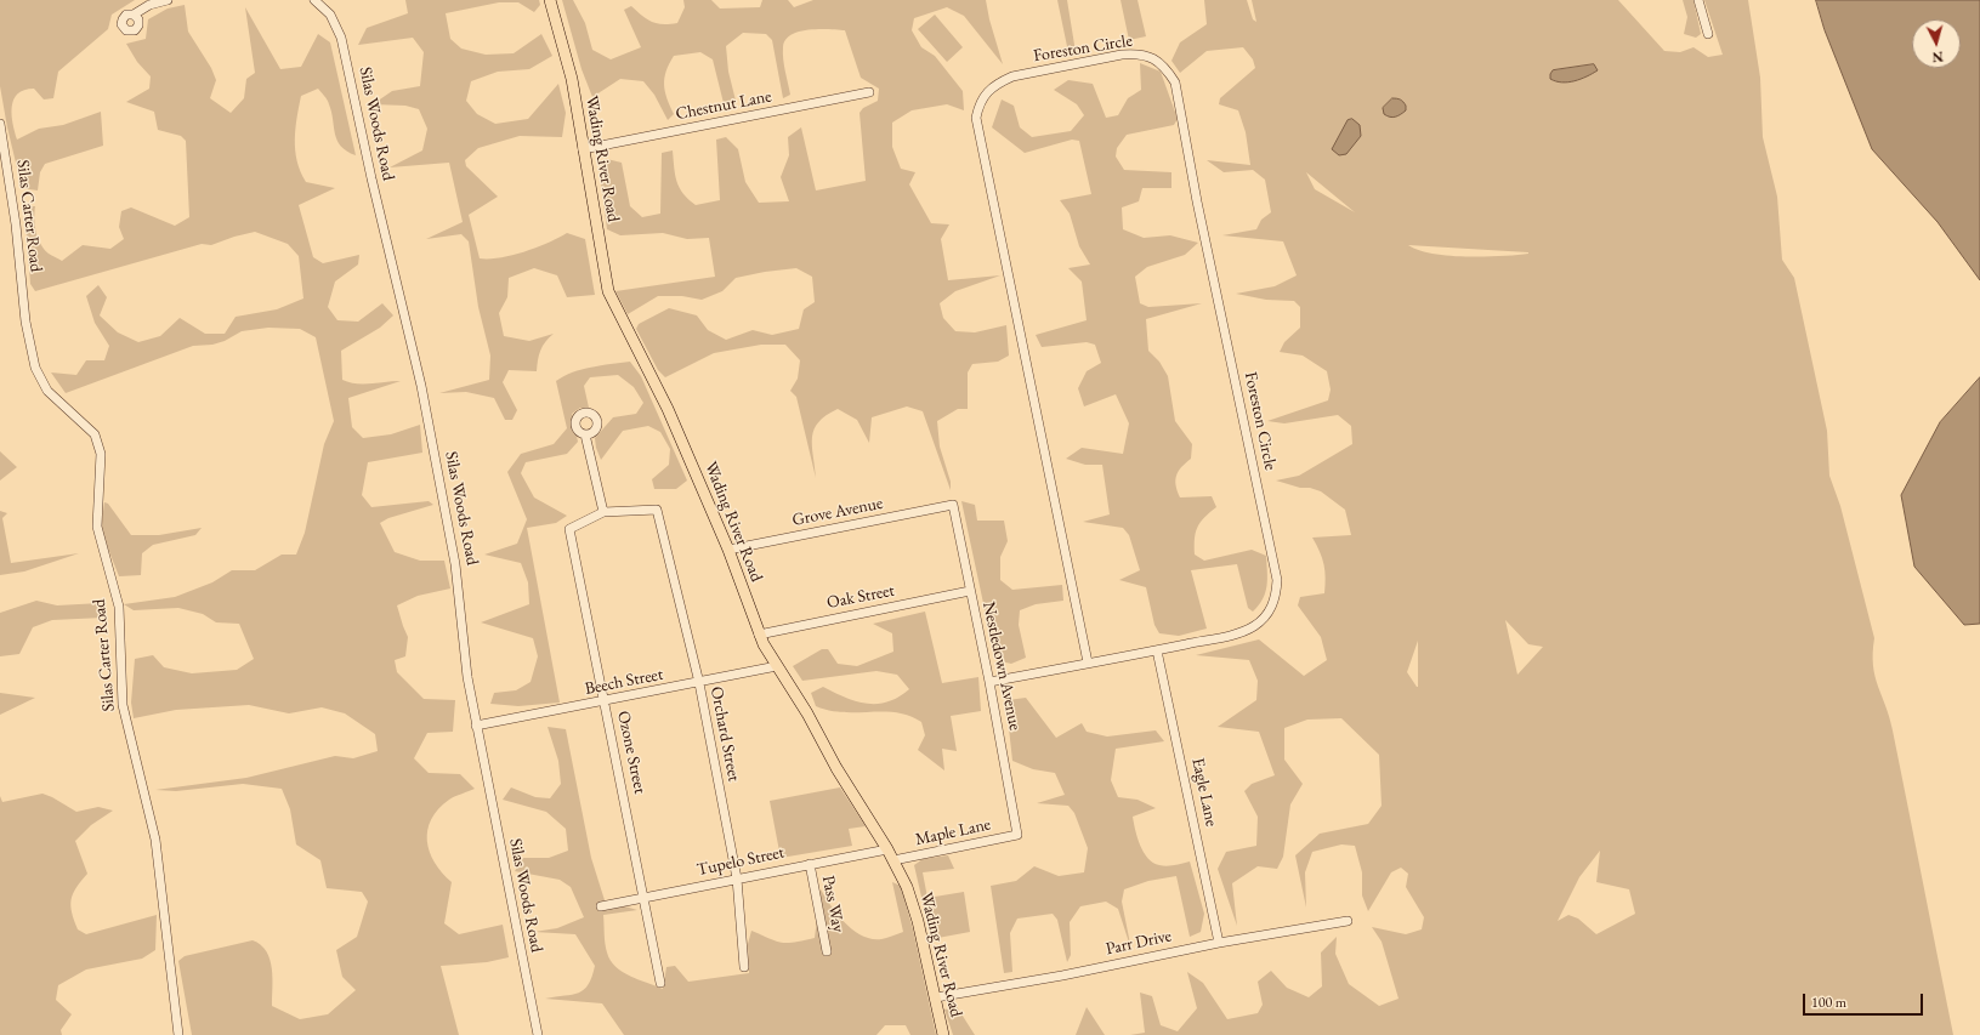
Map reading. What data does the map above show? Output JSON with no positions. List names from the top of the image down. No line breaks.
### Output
{"streets":{"main road":["Wading River Road"],"street":["Foreston Circle","Chestnut Lane","Silas Woods Road","Silas Carter Road","Grove Avenue","Oak Street","Nestledown Avenue","Beech Street","Orchard Street","Ozone Street","Eagle Lane","Maple Lane","Tupelo Street","Pass Way","Parr Drive"]},"crossings":[["Foreston Circle","Nestledown Avenue"],["Foreston Circle","Eagle Lane"],["Chestnut Lane","Wading River Road"],["Silas Woods Road","Beech Street"],["Wading River Road","Grove Avenue"],["Wading River Road","Oak Street"],["Wading River Road","Beech Street"],["Wading River Road","Maple Lane"],["Wading River Road","Tupelo Street"],["Wading River Road","Parr Drive"],["Grove Avenue","Nestledown Avenue"],["Oak Street","Nestledown Avenue"],["Nestledown Avenue","Maple Lane"],["Beech Street","Orchard Street"],["Beech Street","Ozone Street"],["Orchard Street","Ozone Street"],["Orchard Street","Tupelo Street"],["Ozone Street","Tupelo Street"],["Eagle Lane","Parr Drive"],["Tupelo Street","Pass Way"]],"scale_bar":"100 m","north":"bottom"}
